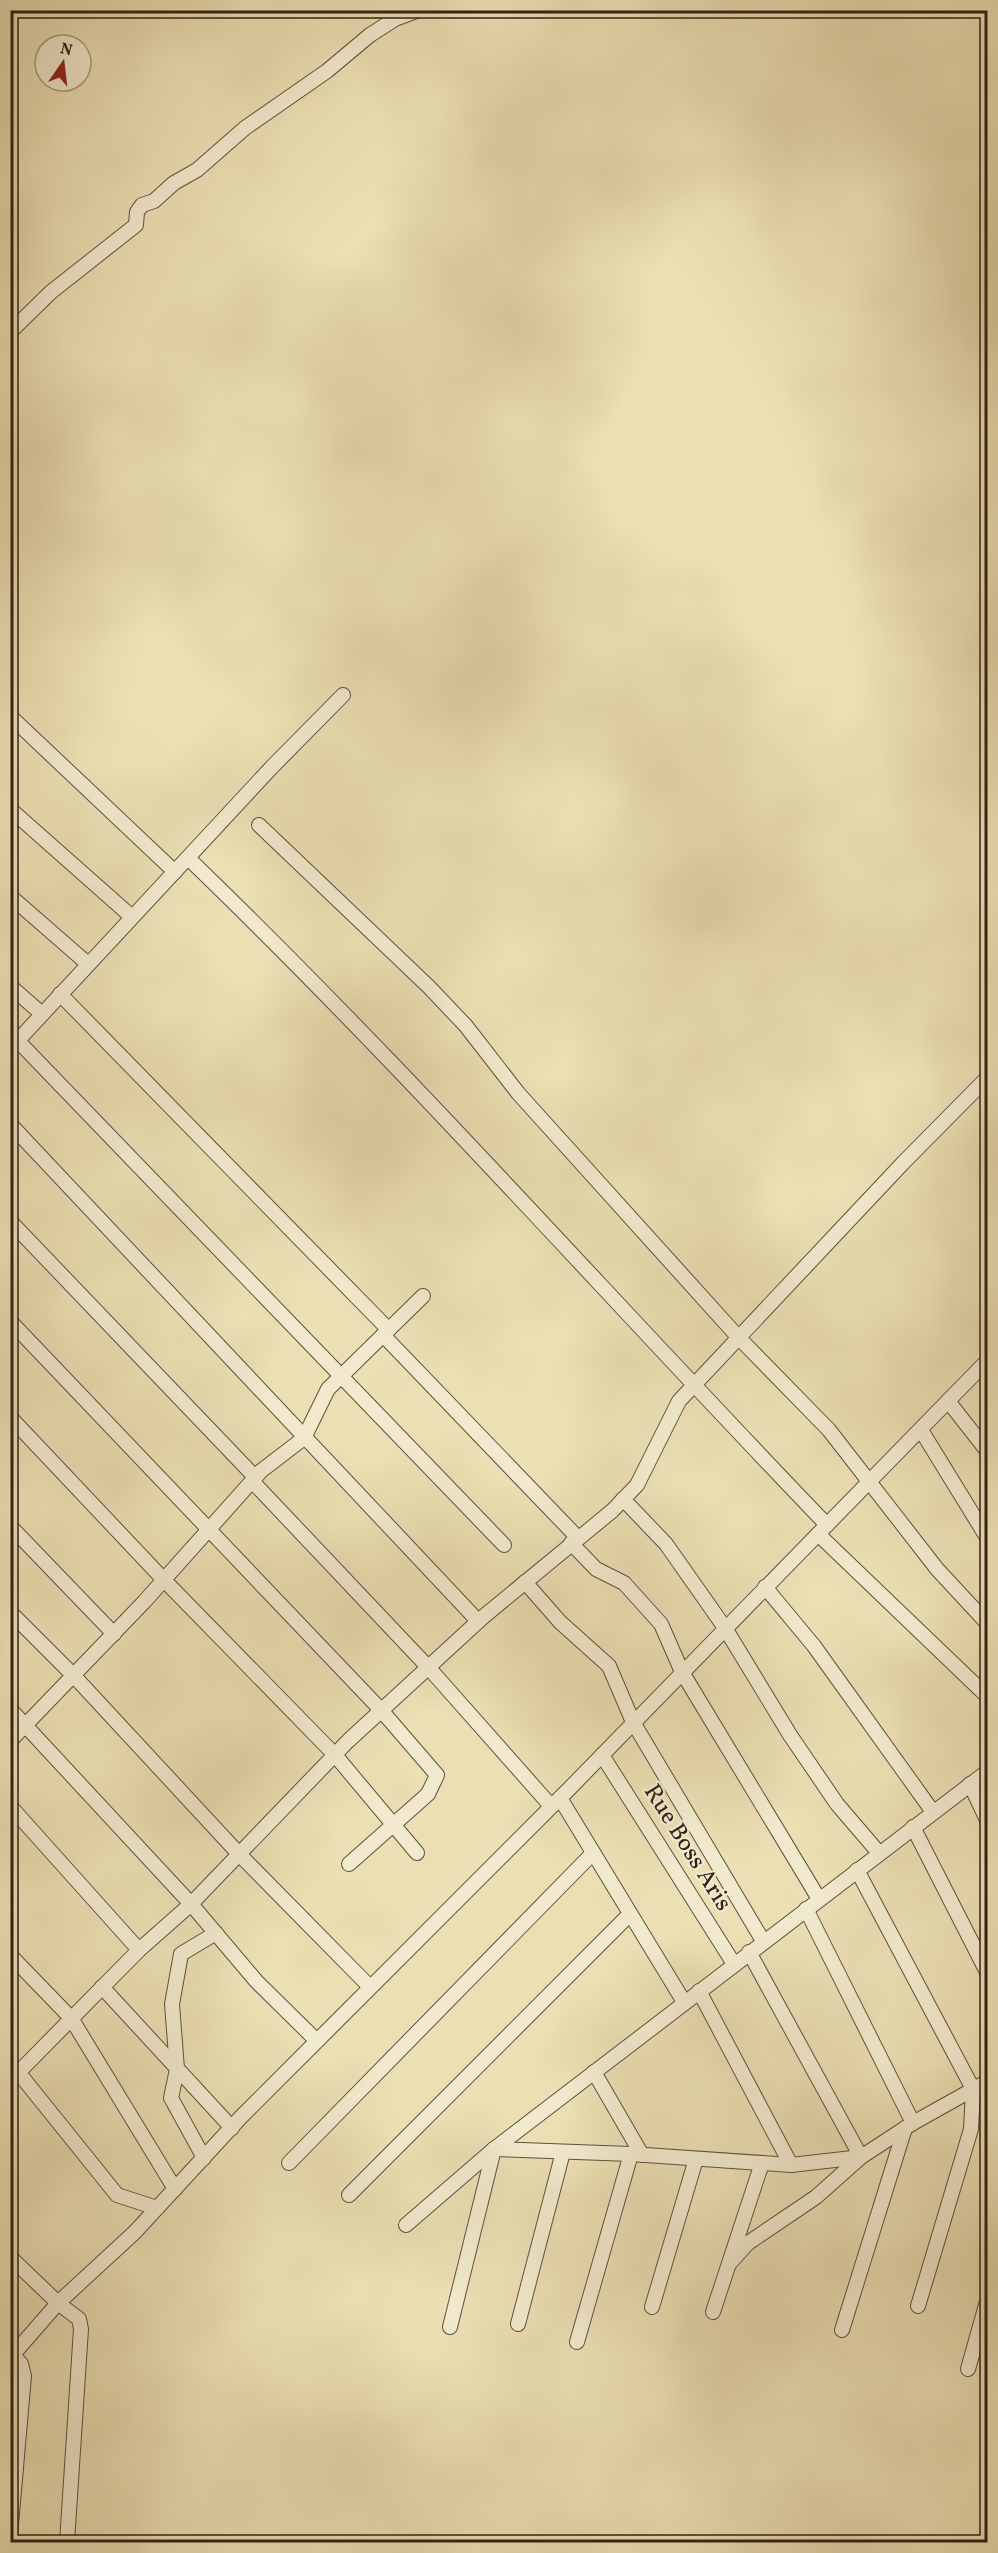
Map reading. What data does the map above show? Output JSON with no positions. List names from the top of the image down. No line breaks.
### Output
{"streets":{"street":["Rue Boss Aris"]},"north":"top"}
